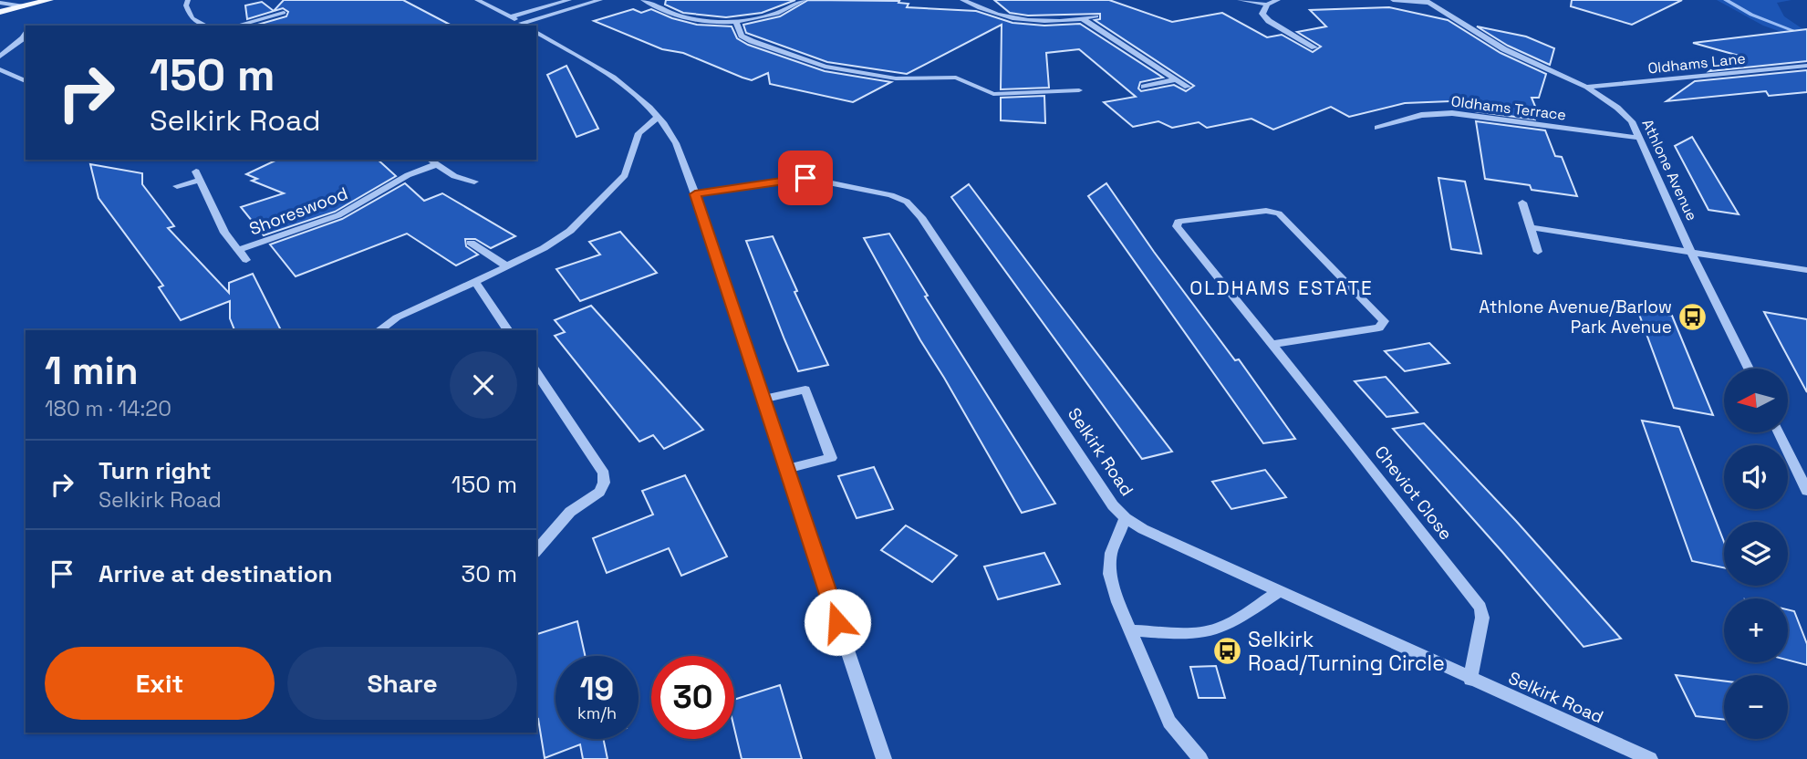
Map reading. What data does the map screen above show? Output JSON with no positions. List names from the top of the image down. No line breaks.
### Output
{"streets":{"street":["Oldhams Lane","Oldhams Terrace","Athlone Avenue","Shoreswood","Selkirk Road","Cheviot Close"]},"crossings":[["Oldhams Lane","Athlone Avenue"],["Oldhams Terrace","Athlone Avenue"],["Selkirk Road","Cheviot Close"]],"districts":["OLDHAMS ESTATE"],"places":{"bus stop":["Athlone Avenue/Barlow Park Avenue","Selkirk Road/Turning Circle"]},"north":"left","page":{"turn":["150 m","Selkirk Road"],"heading":["1 min","180 m · 14:20"],"map_buttons":["+","−"],"list":[{"name":"Turn right","note":"Selkirk Road","value":"150 m"},{"name":"Arrive at destination","value":"30 m"}],"buttons":["Exit","Share"],"speed":"19 km/h","limit":"30"}}
